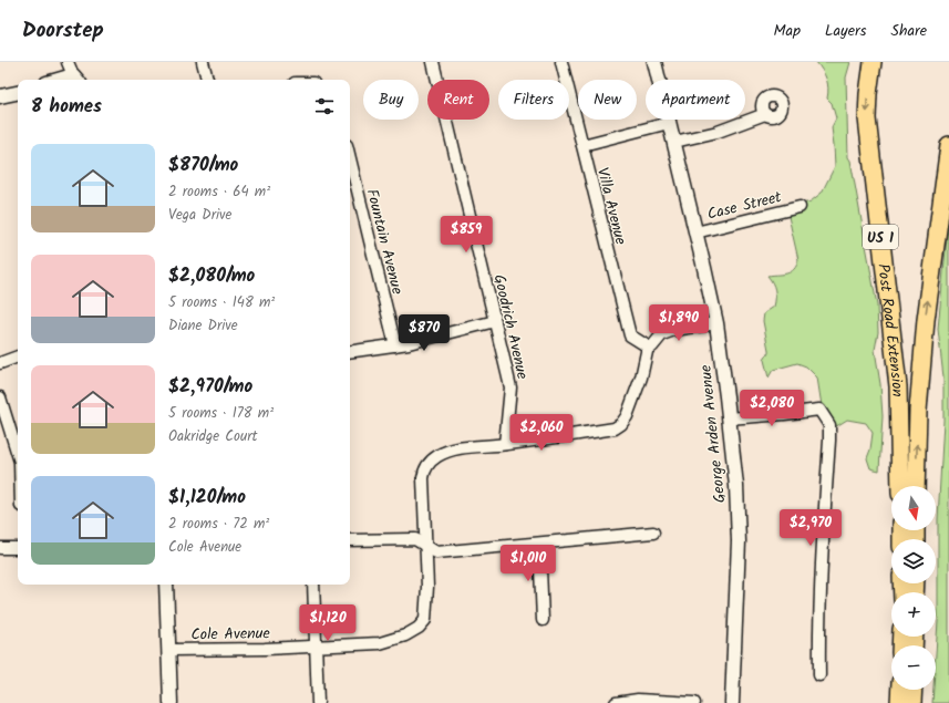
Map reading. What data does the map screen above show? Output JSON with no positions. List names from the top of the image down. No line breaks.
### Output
{"streets":{"main road":["US 1","Post Road Extension"],"street":["Case Street","Villa Avenue","Fountain Avenue","Goodrich Avenue","George Arden Avenue","Cole Avenue"]},"crossings":[["Case Street","George Arden Avenue"],["Villa Avenue","Cole Avenue"],["Goodrich Avenue","Cole Avenue"]],"north":"bottom","page":{"header":"Doorstep","nav":["Map","Layers","Share"],"chip":["Buy","Rent","Filters","New","Apartment"],"heading":"8 homes","list":[{"name":"$870/mo","note":"2 rooms · 64 m² · Vega Drive"},{"name":"$2,080/mo","note":"5 rooms · 148 m² · Diane Drive"},{"name":"$2,970/mo","note":"5 rooms · 178 m² · Oakridge Court"},{"name":"$1,120/mo","note":"2 rooms · 72 m² · Cole Avenue"}],"price":["$859","$1,890","$870","$2,080","$2,060","$2,970","$1,010","$1,120"],"map_buttons":["+","−"]}}
